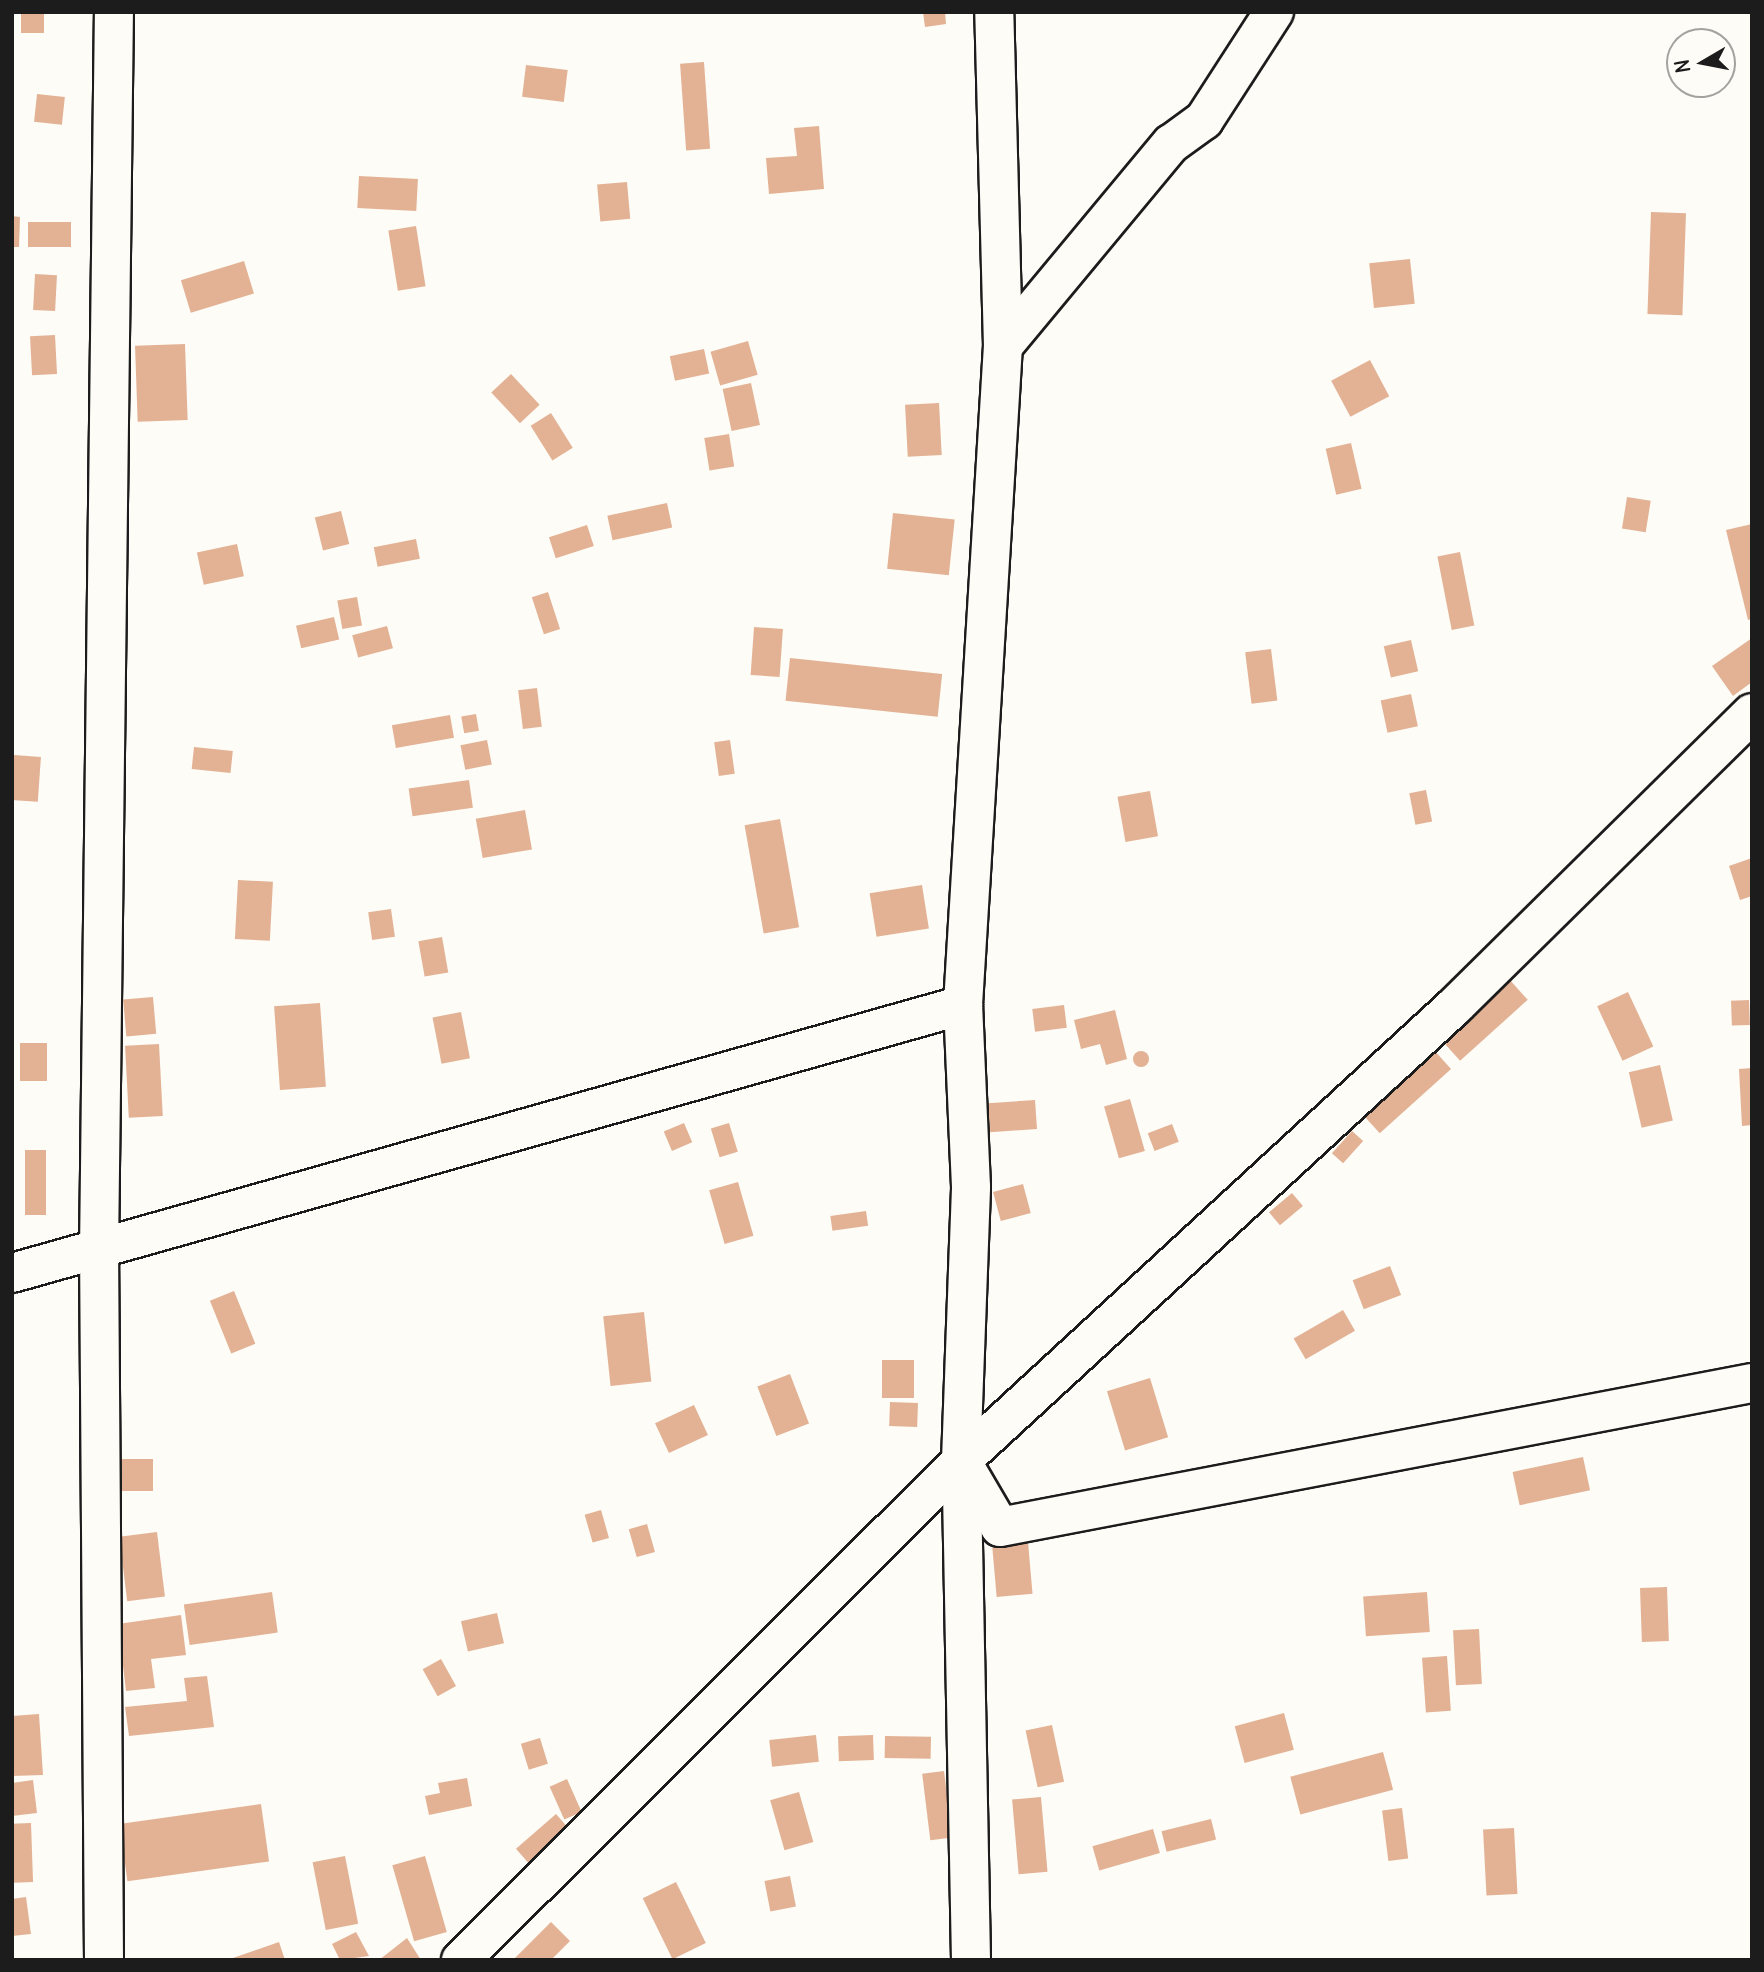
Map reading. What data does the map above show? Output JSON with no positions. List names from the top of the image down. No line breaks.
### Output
{"north":"left"}
